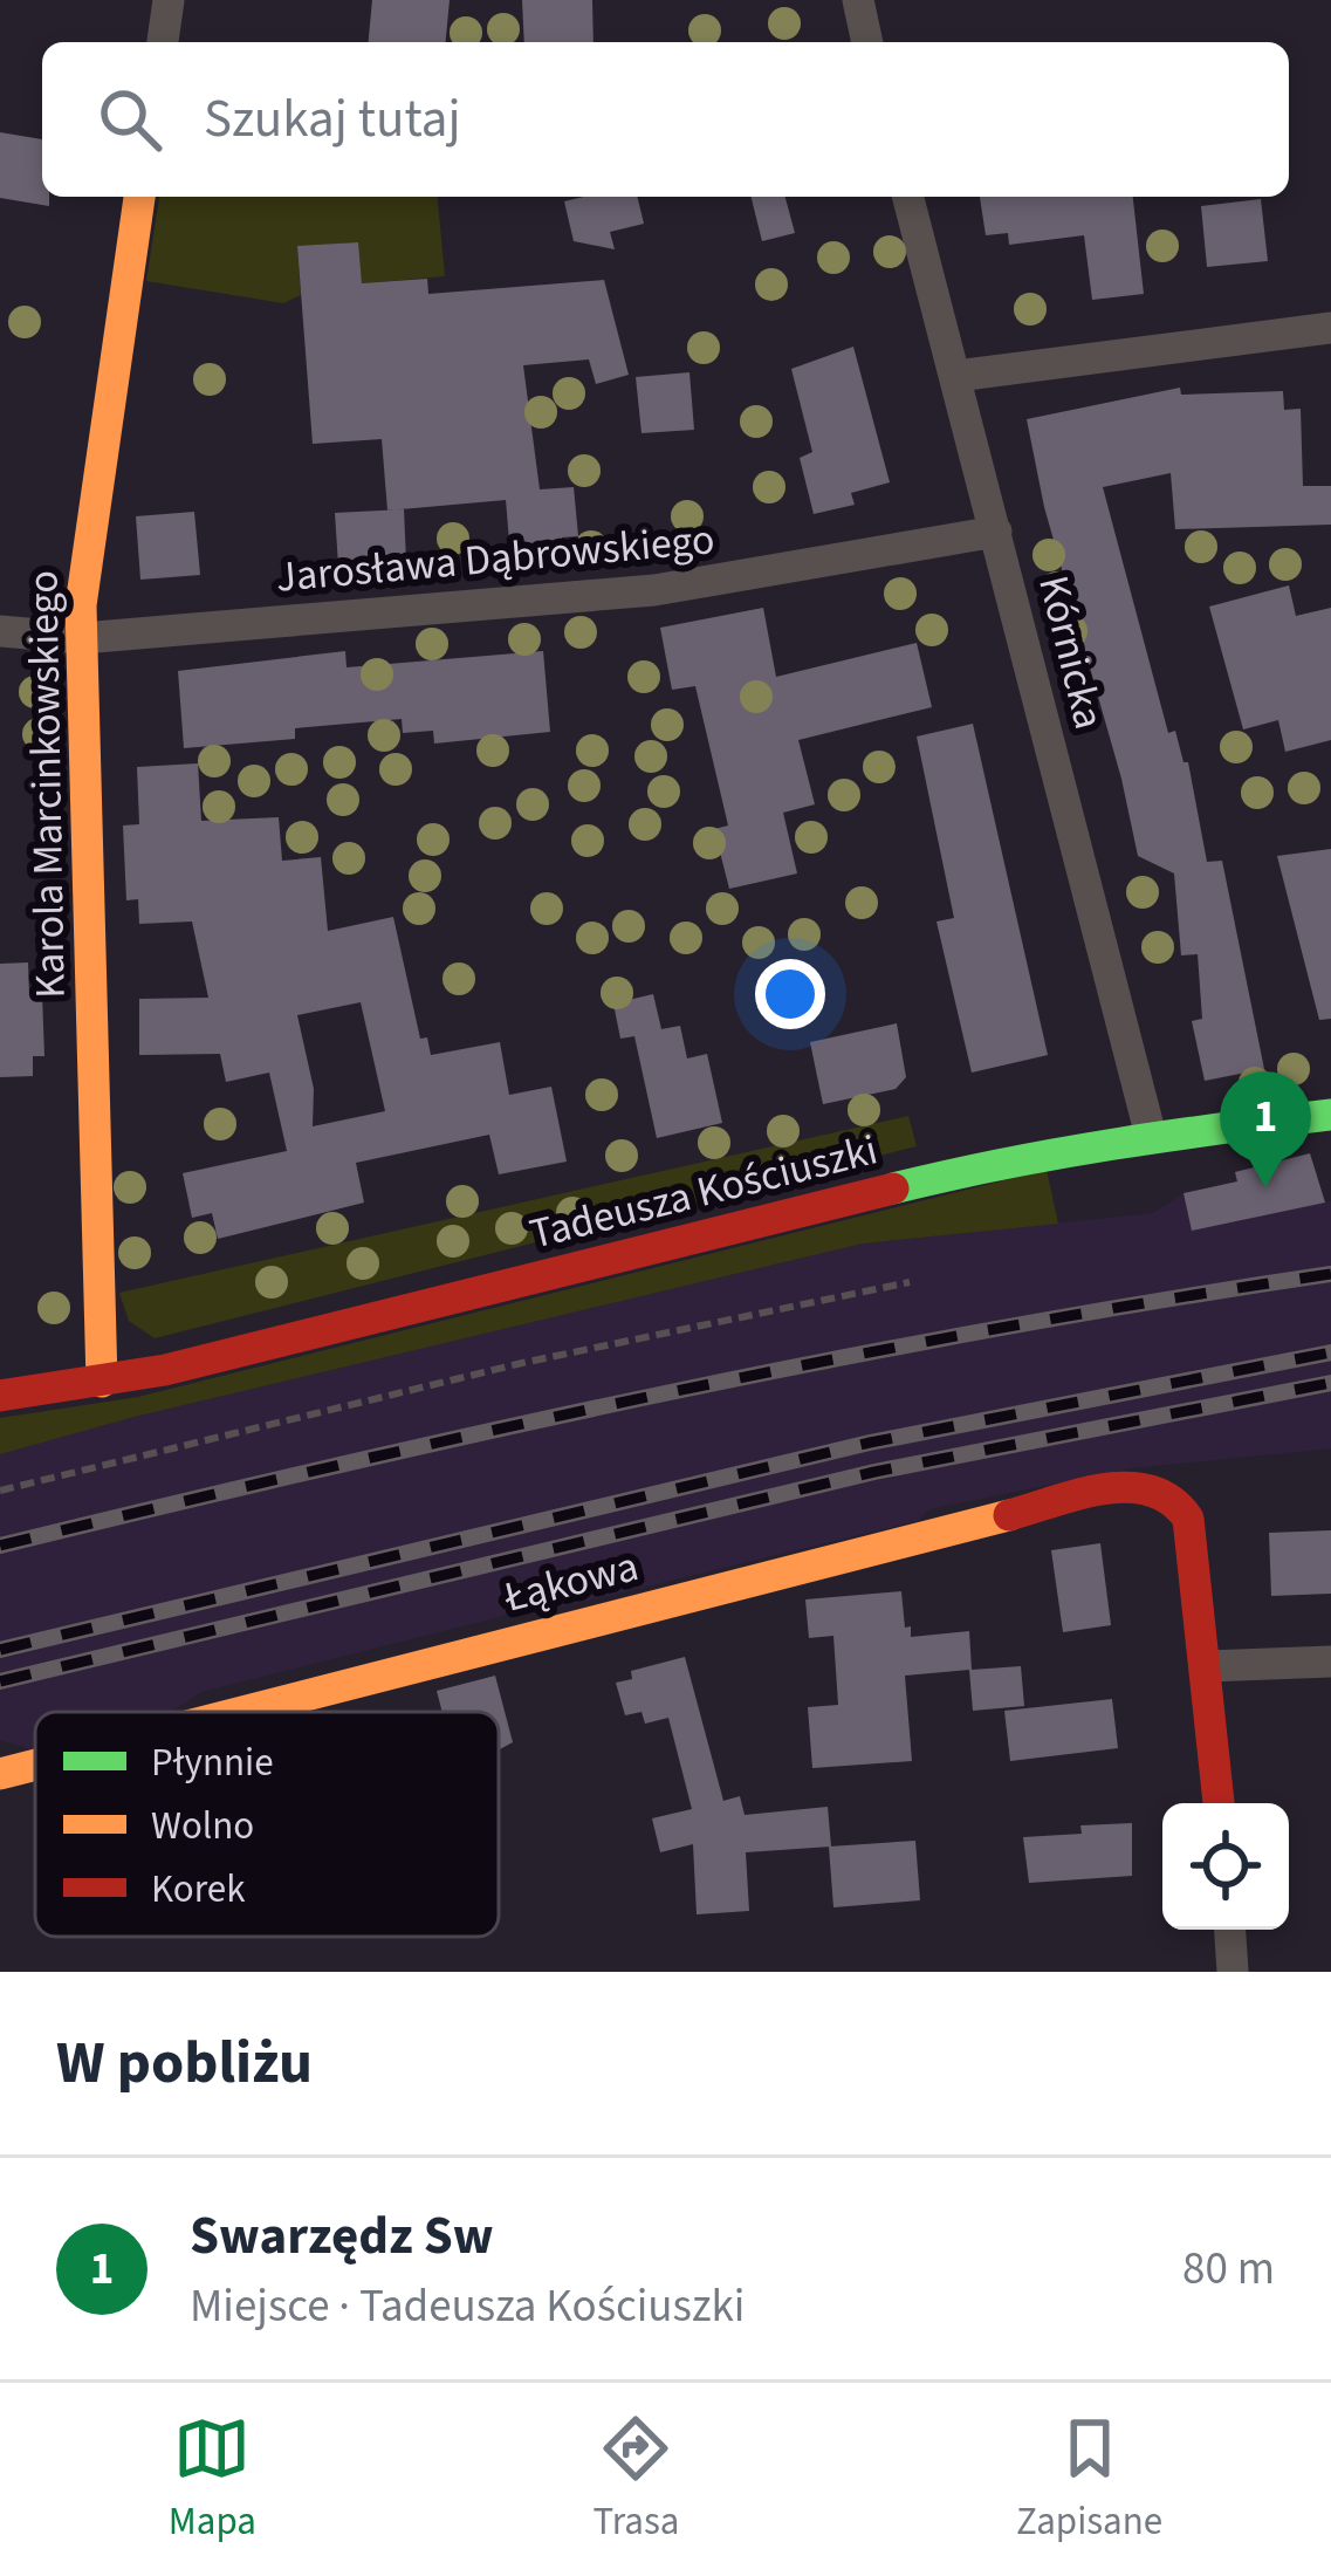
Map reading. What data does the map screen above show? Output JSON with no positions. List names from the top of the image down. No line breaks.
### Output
{"streets":{"street":["Jarosława Dąbrowskiego","Kórnicka","Karola Marcinkowskiego","Tadeusza Kościuszki","Łąkowa"]},"crossings":[["Jarosława Dąbrowskiego","Kórnicka"],["Jarosława Dąbrowskiego","Karola Marcinkowskiego"],["Kórnicka","Tadeusza Kościuszki"],["Karola Marcinkowskiego","Tadeusza Kościuszki"]],"legend":["Płynnie","Wolno","Korek"],"page":{"search":"Szukaj tutaj","pins":"1","heading":"W pobliżu","list":[{"mark":"1","name":"Swarzędz Sw","note":"Miejsce · Tadeusza Kościuszki","value":"80 m"}],"nav":["Mapa","Trasa","Zapisane"]}}
